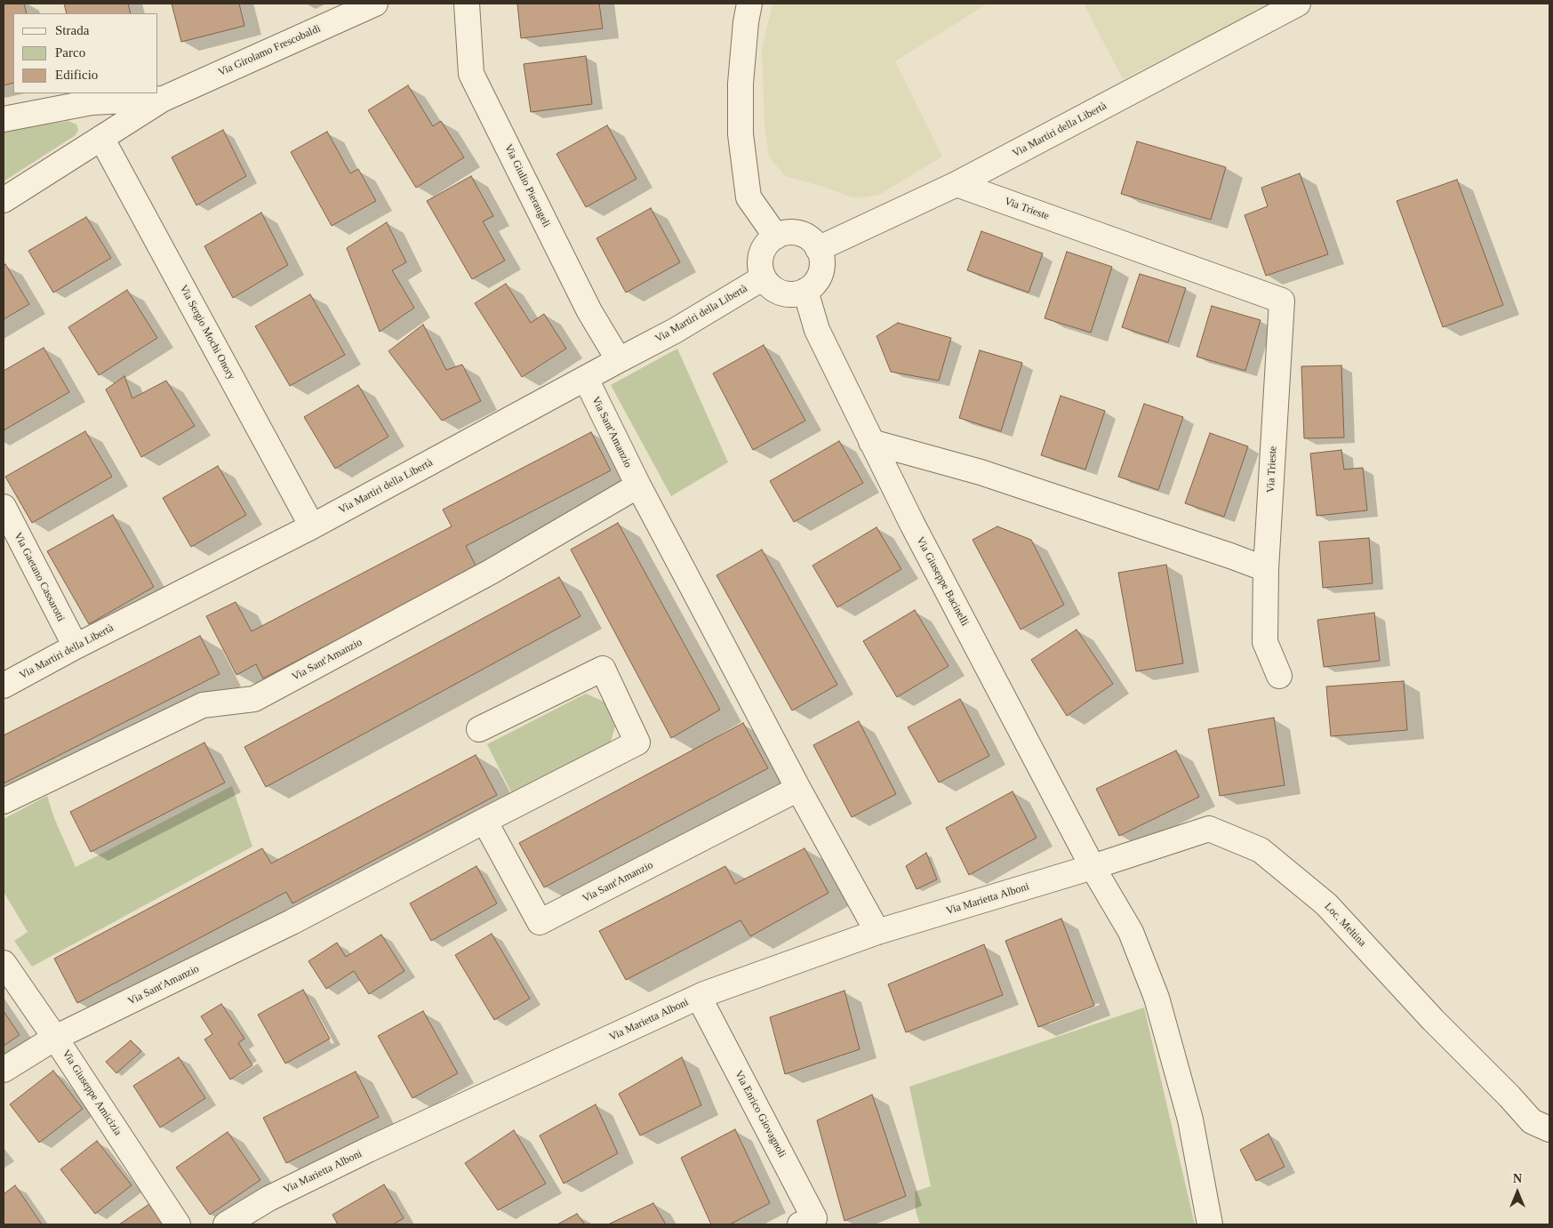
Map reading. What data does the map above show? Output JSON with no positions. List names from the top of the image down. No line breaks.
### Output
{"streets":{"street":["Via Girolamo Frescobaldi","Via Martiri della Libertà","Via Giulio Pierangeli","Via Trieste","Via Sergio Mochi Onory","Via Sant'Amanzio","Via Gaetano Cassarotti","Via Giuseppe Bacinelli","Via Marietta Alboni","Loc. Meltina","Via Giuseppe Amicizia","Via Enrico Giovagnoli"]},"crossings":[["Via Girolamo Frescobaldi","Via Sergio Mochi Onory"],["Via Martiri della Libertà","Via Giulio Pierangeli"],["Via Martiri della Libertà","Via Trieste"],["Via Martiri della Libertà","Via Sergio Mochi Onory"],["Via Martiri della Libertà","Via Sant'Amanzio"],["Via Martiri della Libertà","Via Gaetano Cassarotti"],["Via Martiri della Libertà","Via Giuseppe Bacinelli"],["Via Sant'Amanzio","Via Marietta Alboni"],["Via Sant'Amanzio","Via Giuseppe Amicizia"],["Via Giuseppe Bacinelli","Via Marietta Alboni"],["Via Giuseppe Bacinelli","Loc. Meltina"],["Via Marietta Alboni","Loc. Meltina"],["Via Marietta Alboni","Via Enrico Giovagnoli"]],"legend":["Strada","Parco","Edificio"],"north":"top"}
